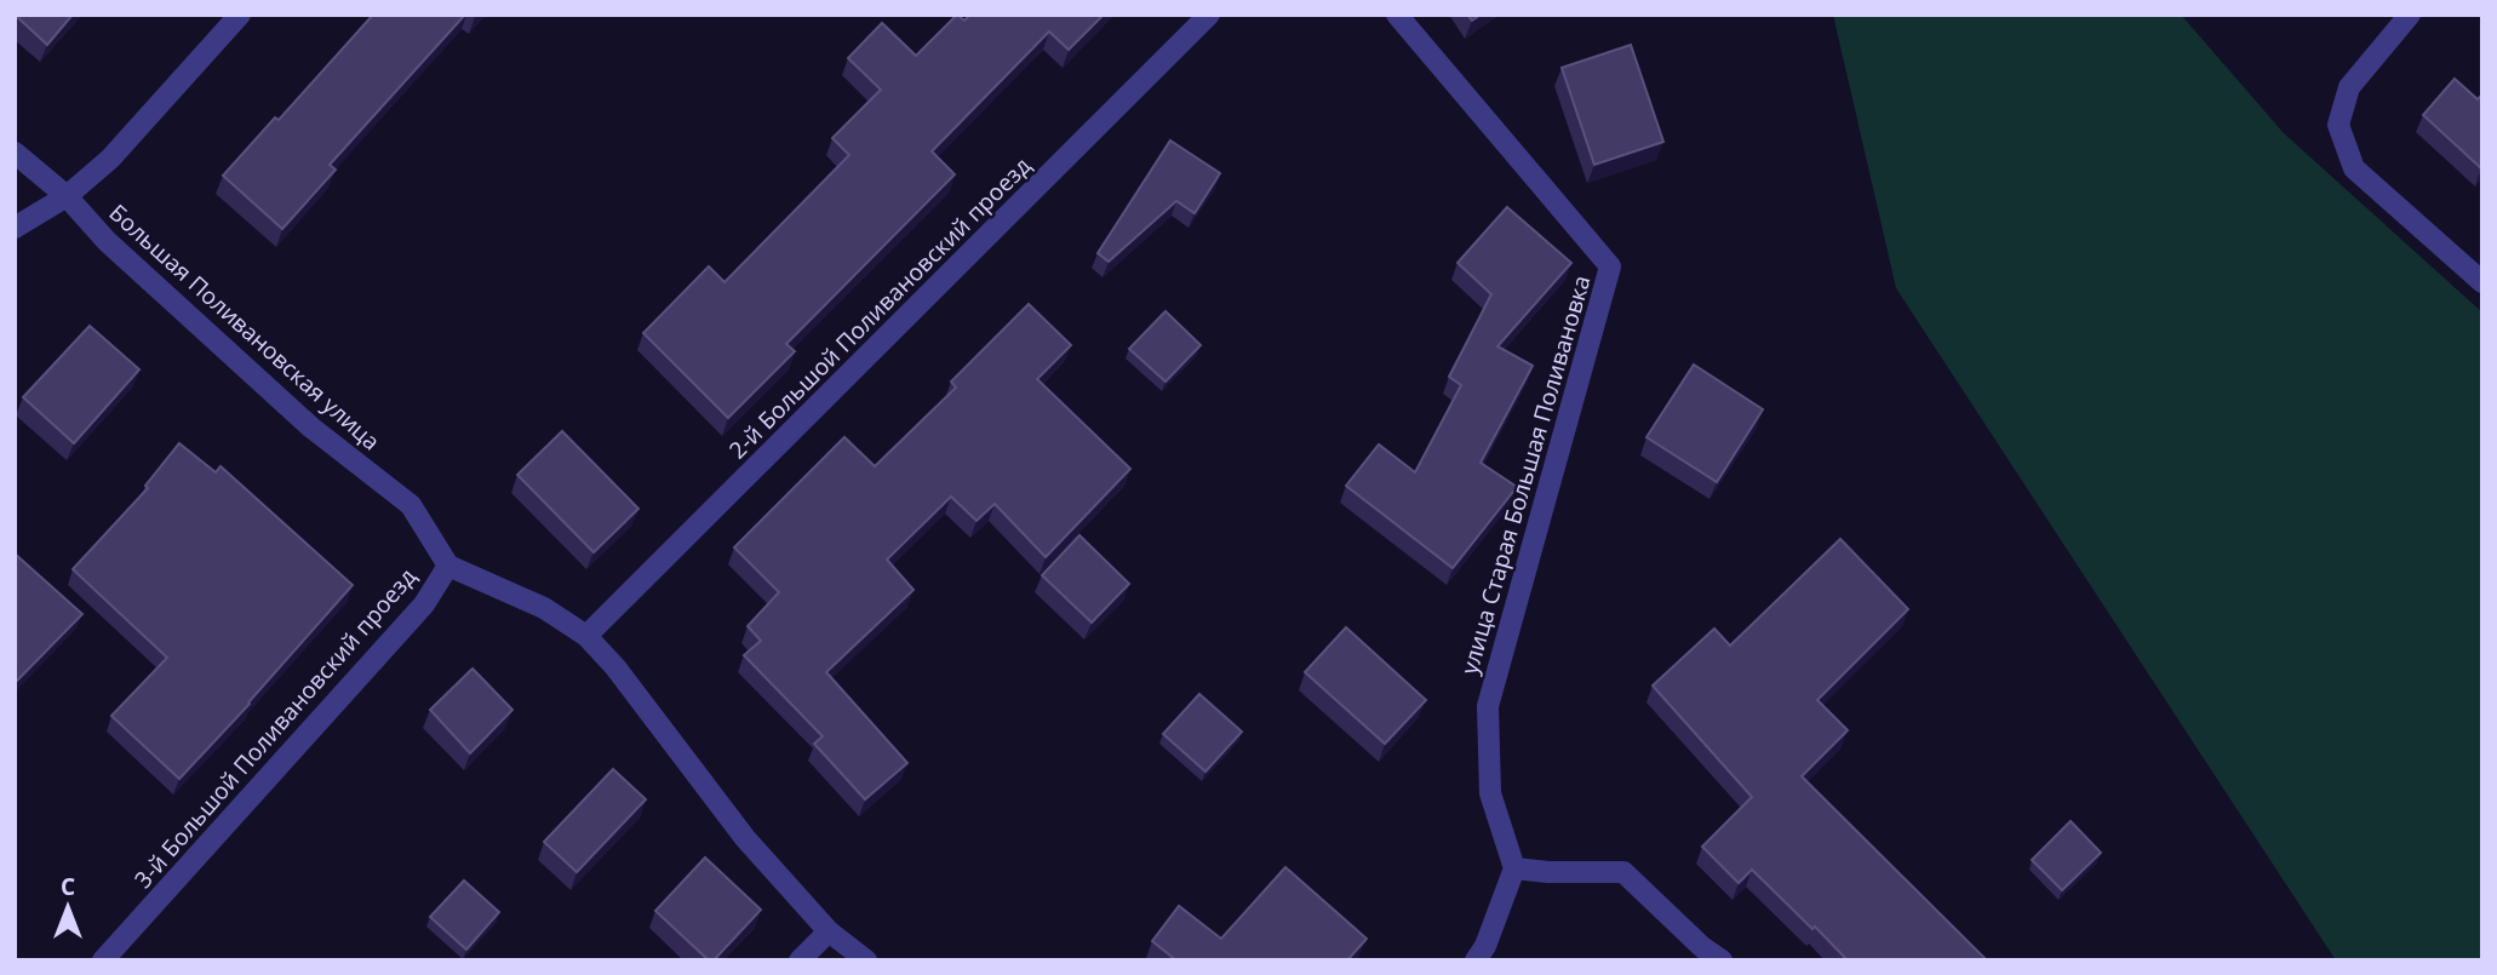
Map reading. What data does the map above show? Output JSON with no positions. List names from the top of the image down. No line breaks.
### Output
{"streets":{"street":["2-й Большой Поливановский проезд","Большая Поливановская улица","улица Старая Большая Поливановка","3-й Большой Поливановский проезд"]},"crossings":[["Большая Поливановская улица","3-й Большой Поливановский проезд"]],"north":"top"}
